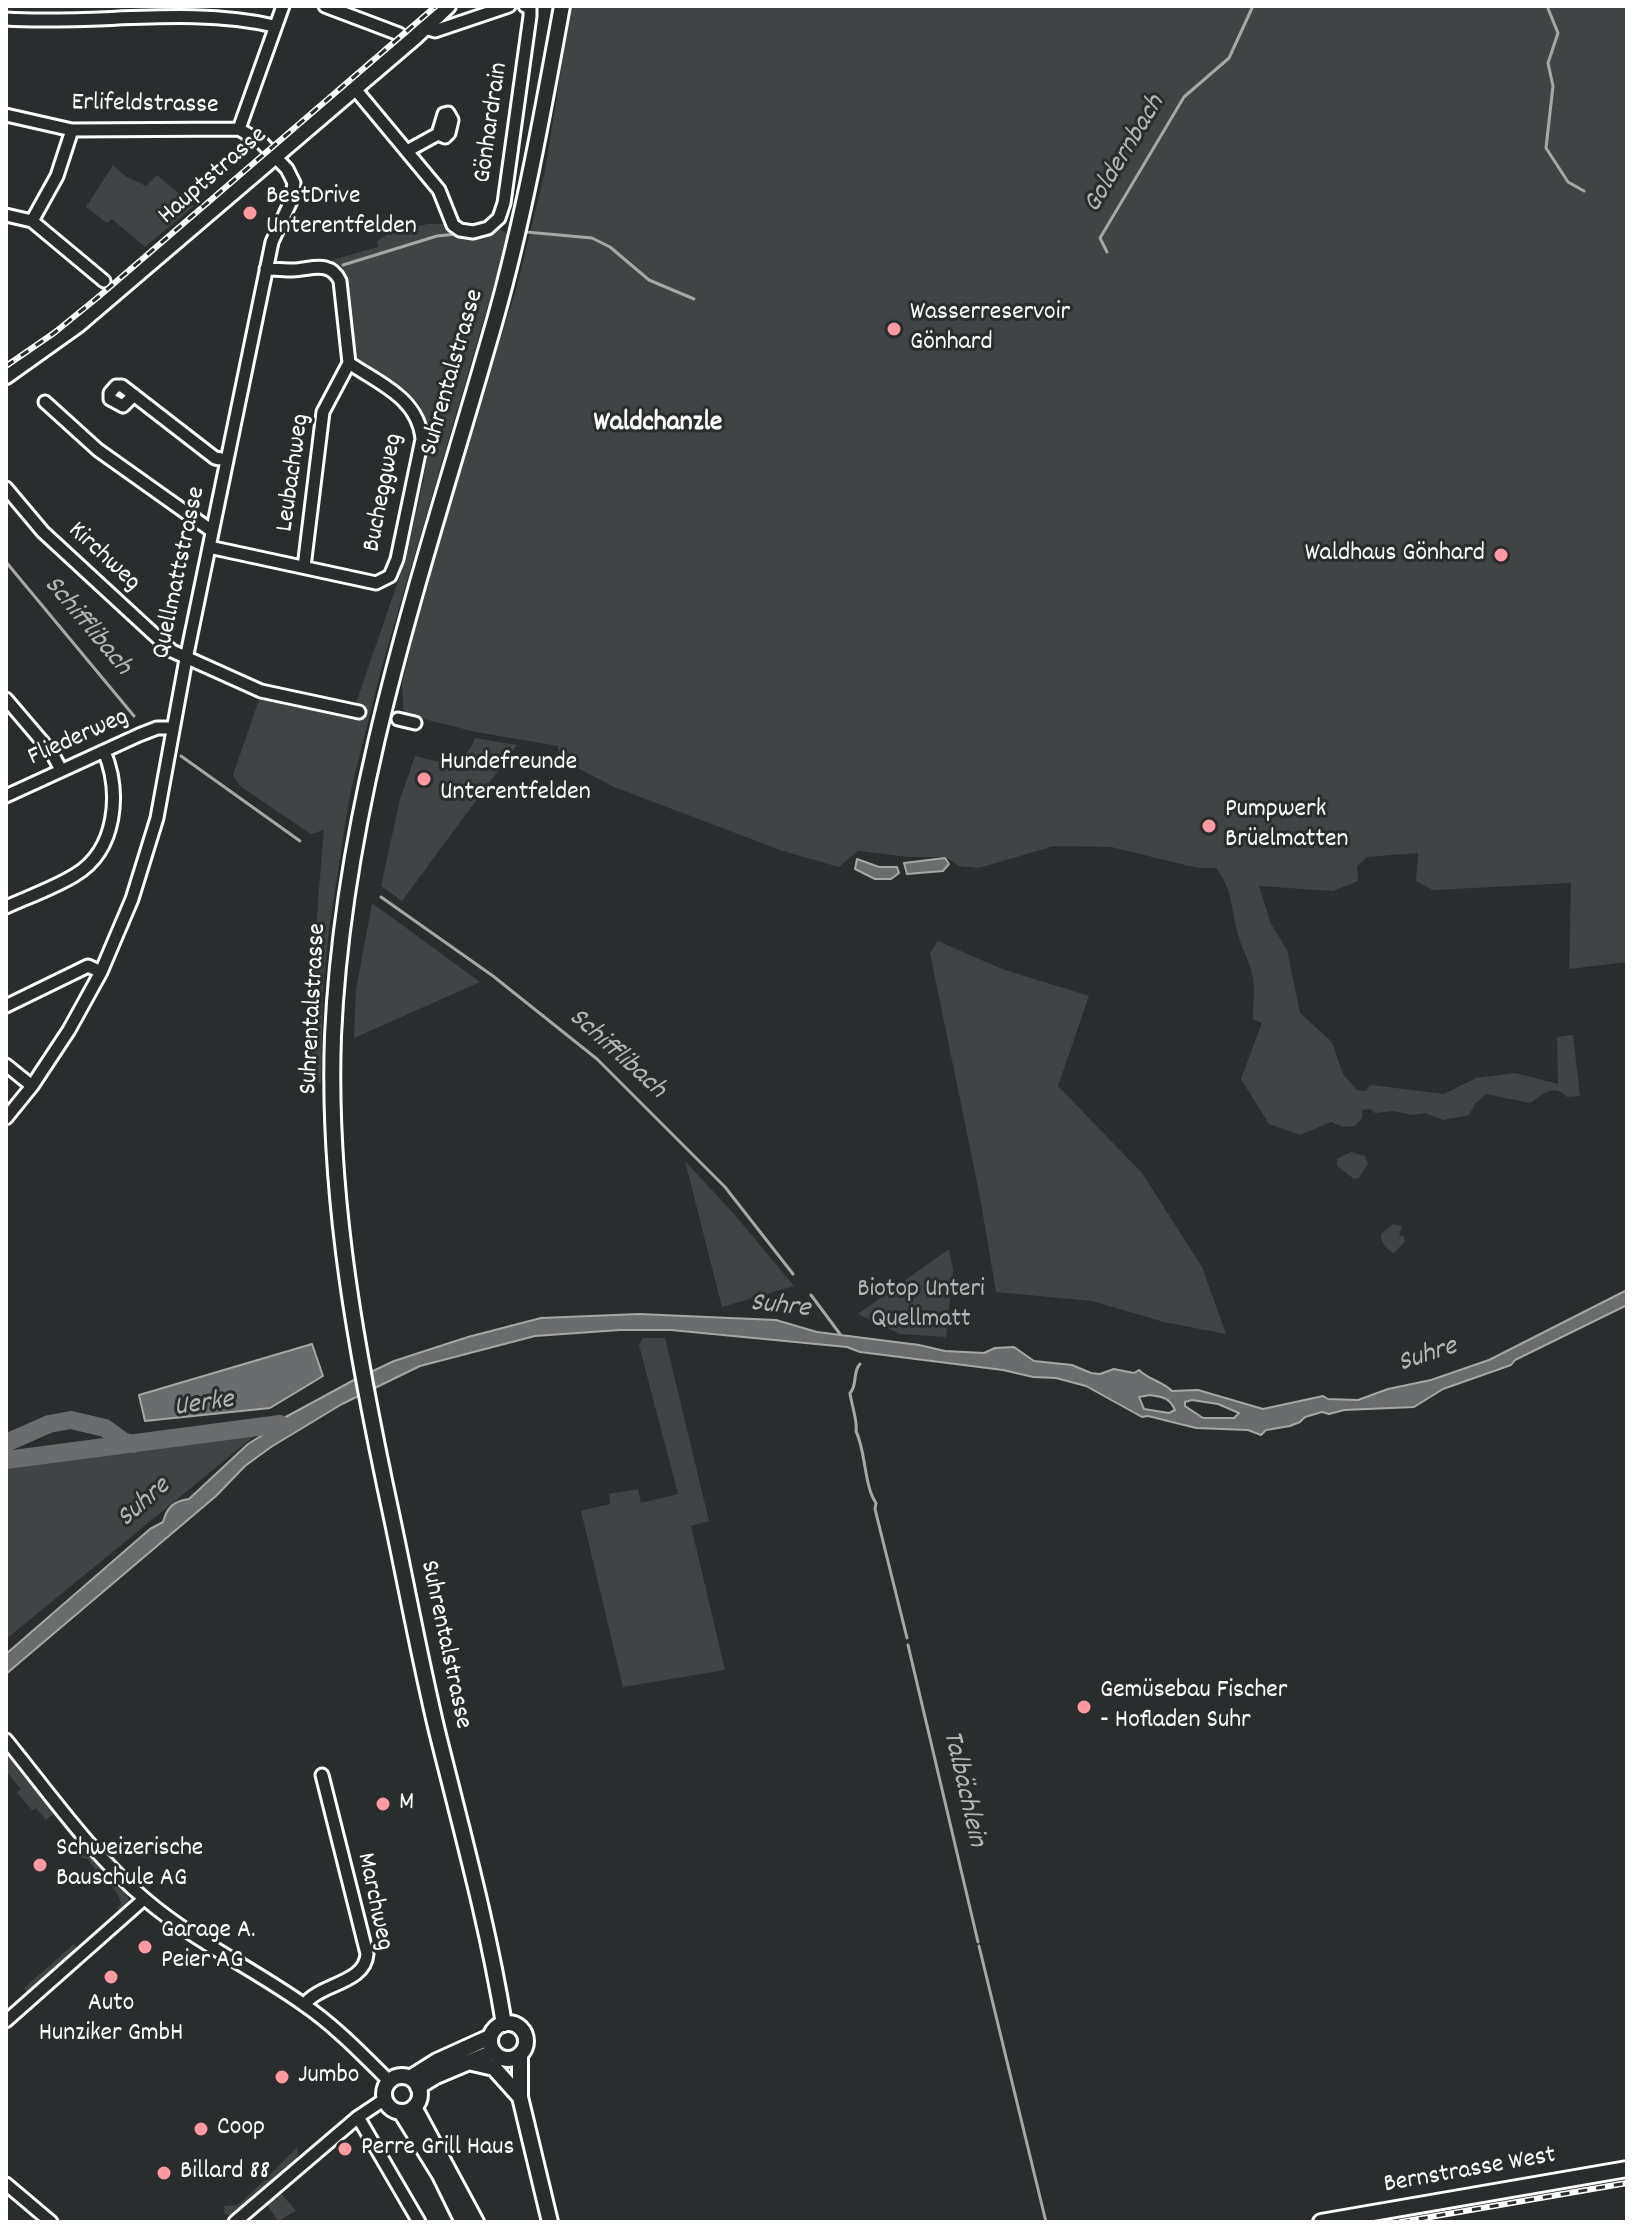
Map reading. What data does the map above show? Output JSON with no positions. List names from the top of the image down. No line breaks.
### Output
{"streets":{"main road":["Hauptstrasse","Suhrentalstrasse","Bernstrasse West"],"street":["Erlifeldstrasse","Gönhardrain","Leubachweg","Bucheggweg","Kirchweg","Quellmattstrasse","Fliederweg","Marchweg"]},"crossings":[["Erlifeldstrasse","Hauptstrasse"],["Erlifeldstrasse","Quellmattstrasse"],["Hauptstrasse","Quellmattstrasse"],["Leubachweg","Bucheggweg"],["Bucheggweg","Quellmattstrasse"],["Kirchweg","Quellmattstrasse"],["Quellmattstrasse","Fliederweg"]],"districts":["Waldchanzle"],"water":["Goldernbach","Schifflibach","Suhre","Uerke","Talbächlein"],"parks":["Biotop Unteri Quellmatt"],"places":["BestDrive Unterentfelden","Wasserreservoir Gönhard","Waldhaus Gönhard","Hundefreunde Unterentfelden","Pumpwerk Brüelmatten","Gemüsebau Fischer - Hofladen Suhr","M","Schweizerische Bauschule AG","Garage A. Peier AG","Auto Hunziker GmbH","Jumbo","Coop","Perre Grill Haus","Billard 88"]}
